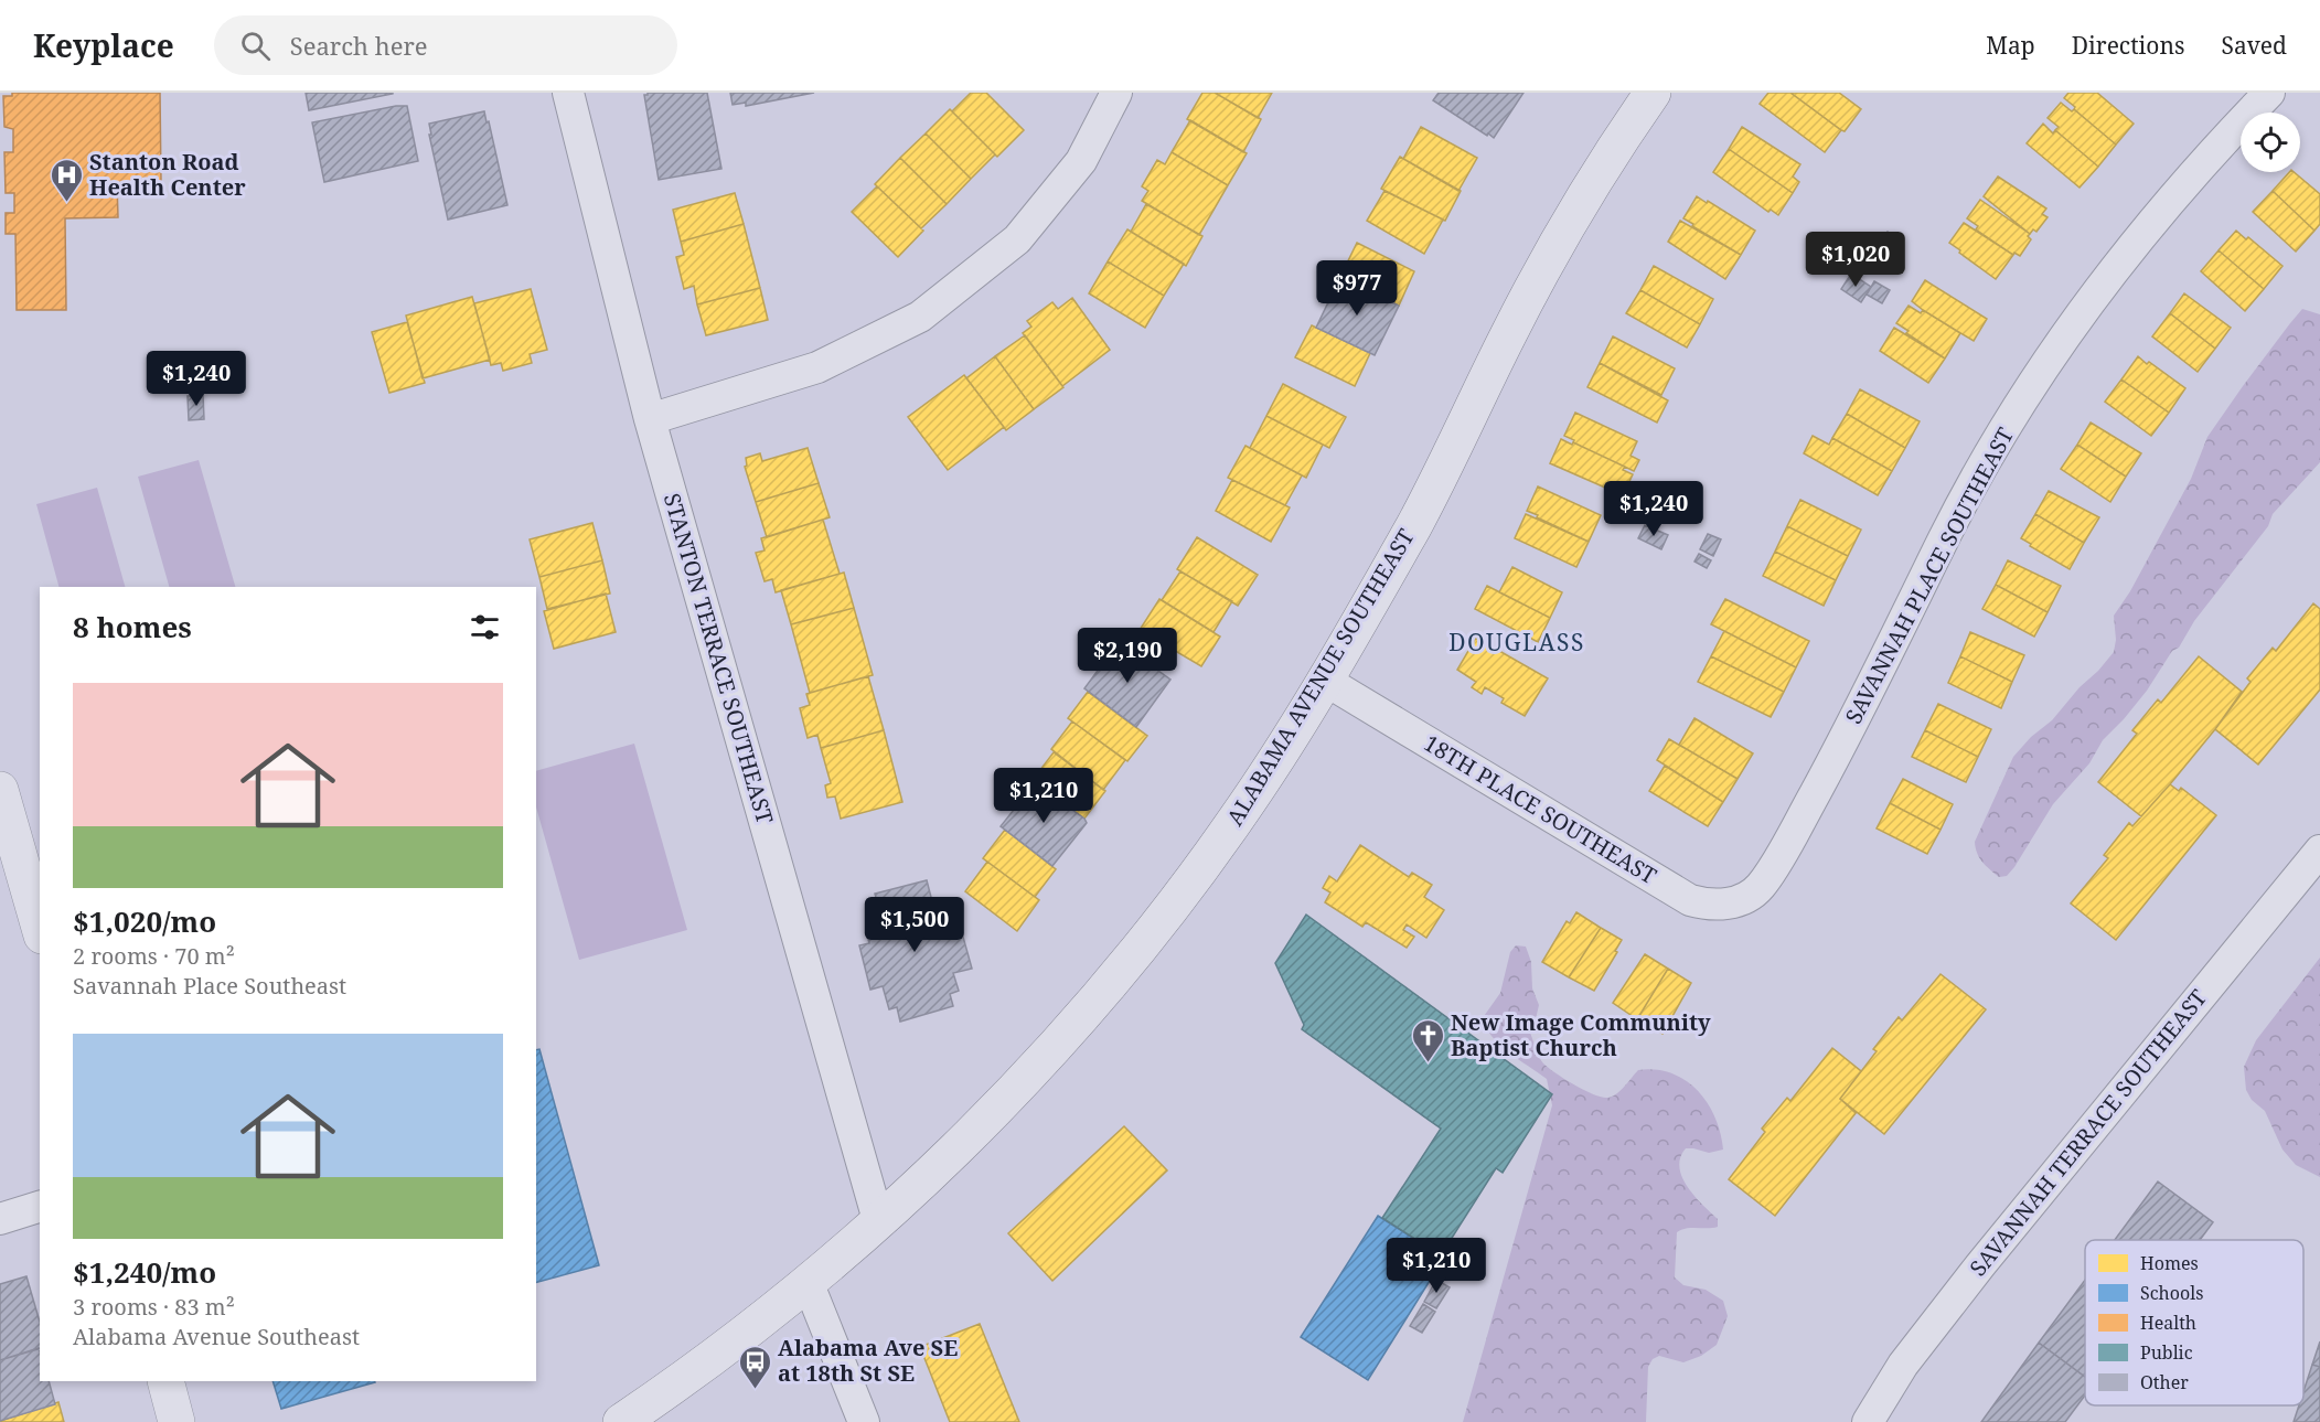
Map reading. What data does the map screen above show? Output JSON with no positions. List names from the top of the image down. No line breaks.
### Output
{"streets":{"main road":["ALABAMA AVENUE SOUTHEAST"],"street":["SAVANNAH PLACE SOUTHEAST","STANTON TERRACE SOUTHEAST","18TH PLACE SOUTHEAST","SAVANNAH TERRACE SOUTHEAST"]},"crossings":[["SAVANNAH PLACE SOUTHEAST","18TH PLACE SOUTHEAST"],["STANTON TERRACE SOUTHEAST","ALABAMA AVENUE SOUTHEAST"],["ALABAMA AVENUE SOUTHEAST","18TH PLACE SOUTHEAST"]],"districts":["DOUGLASS"],"places":{"hospital":["Stanton Road Health Center"],"church":["New Image Community Baptist Church"],"bus stop":["Alabama Ave SE at 18th St SE"]},"legend":["Homes","Schools","Health","Public","Other"],"page":{"header":"Keyplace","search":"Search here","nav":["Map","Directions","Saved"],"price":["$1,020","$977","$1,240","$1,240","$2,190","$1,210","$1,500","$1,210"],"heading":"8 homes","list":[{"name":"$1,020/mo","note":"2 rooms · 70 m² · Savannah Place Southeast"},{"name":"$1,240/mo","note":"3 rooms · 83 m² · Alabama Avenue Southeast"}]}}
